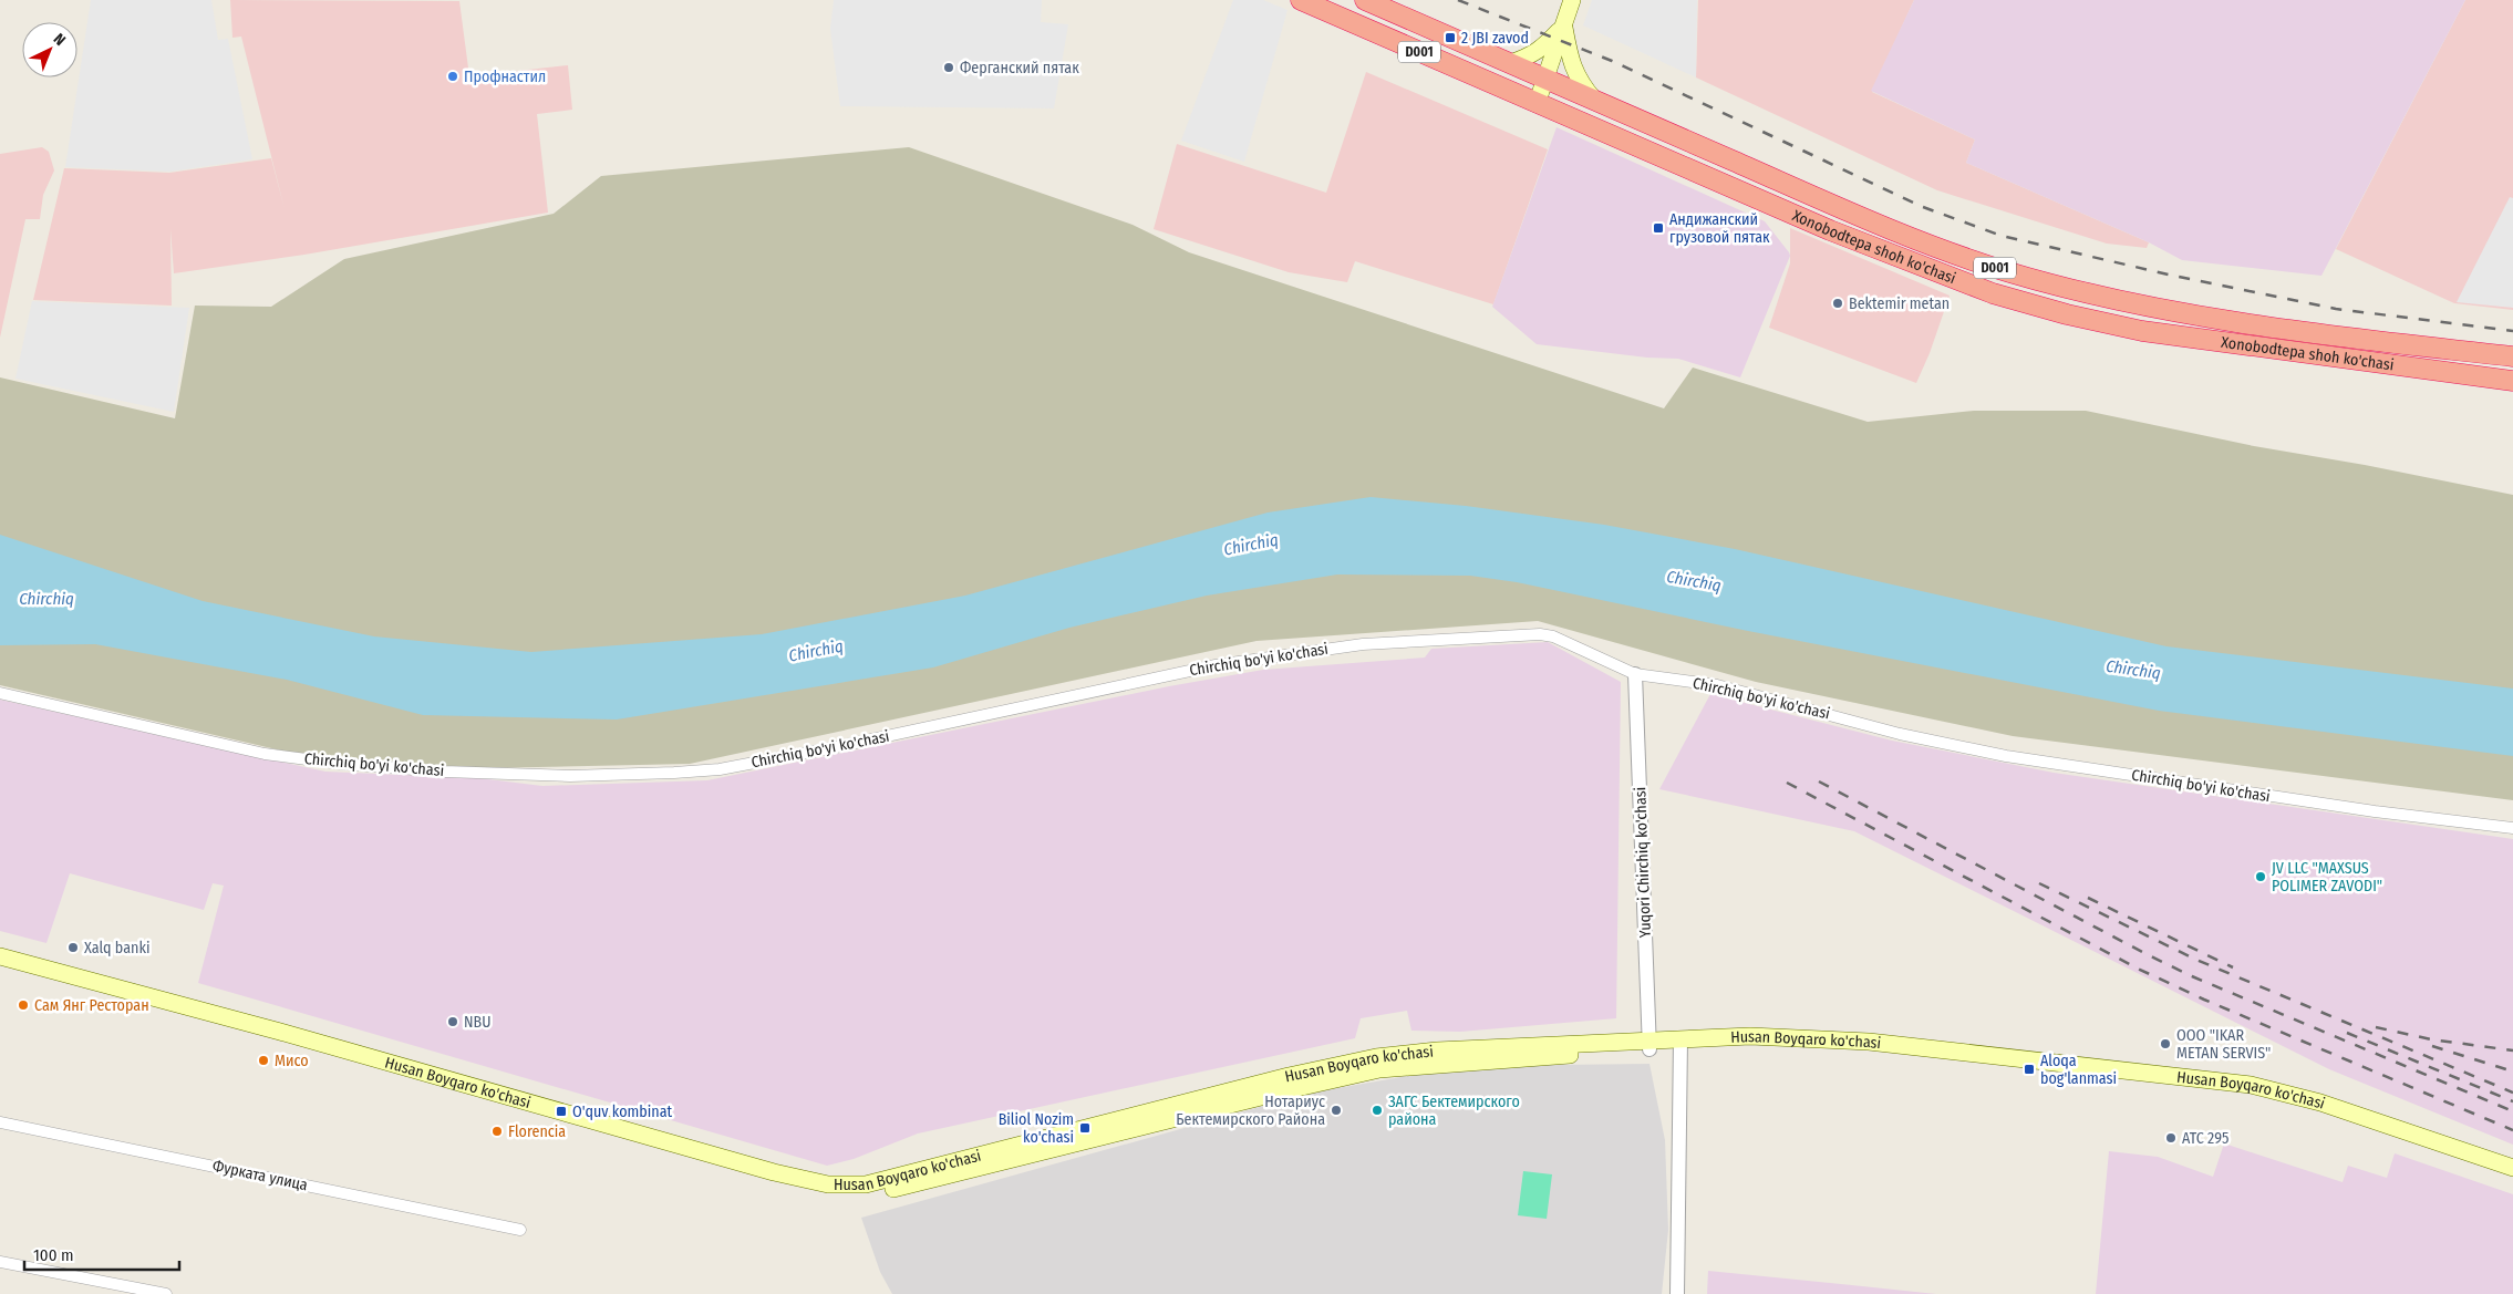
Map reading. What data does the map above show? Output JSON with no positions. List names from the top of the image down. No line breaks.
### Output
{"streets":{"highway":["D001","Xonobodtepa shoh ko'chasi"],"main road":["Husan Boyqaro ko'chasi"],"street":["Chirchiq bo'yi ko'chasi","Yuqori Chirchiq ko'chasi","Фурката улица"]},"crossings":[["Chirchiq bo'yi ko'chasi","Yuqori Chirchiq ko'chasi"],["Yuqori Chirchiq ko'chasi","Husan Boyqaro ko'chasi"]],"water":["Chirchiq"],"places":{"transit":["2 JBI zavod","Андижанский грузовой пятак","Aloqa bog'lanmasi","O'quv kombinat","Biliol Nozim ko'chasi"],"other":["Ферганский пятак","Профнастил","Bektemir metan","JV LLC \"MAXSUS POLIMER ZAVODI\"","Xalq banki","Сам Янг Ресторан","NBU","OOO \"IKAR METAN SERVIS\"","Мисо","Нотариус Бектемирского Района","ЗАГС Бектемирского района","Florencia","ATC 295"]},"scale_bar":"100 m","north":"top right"}
